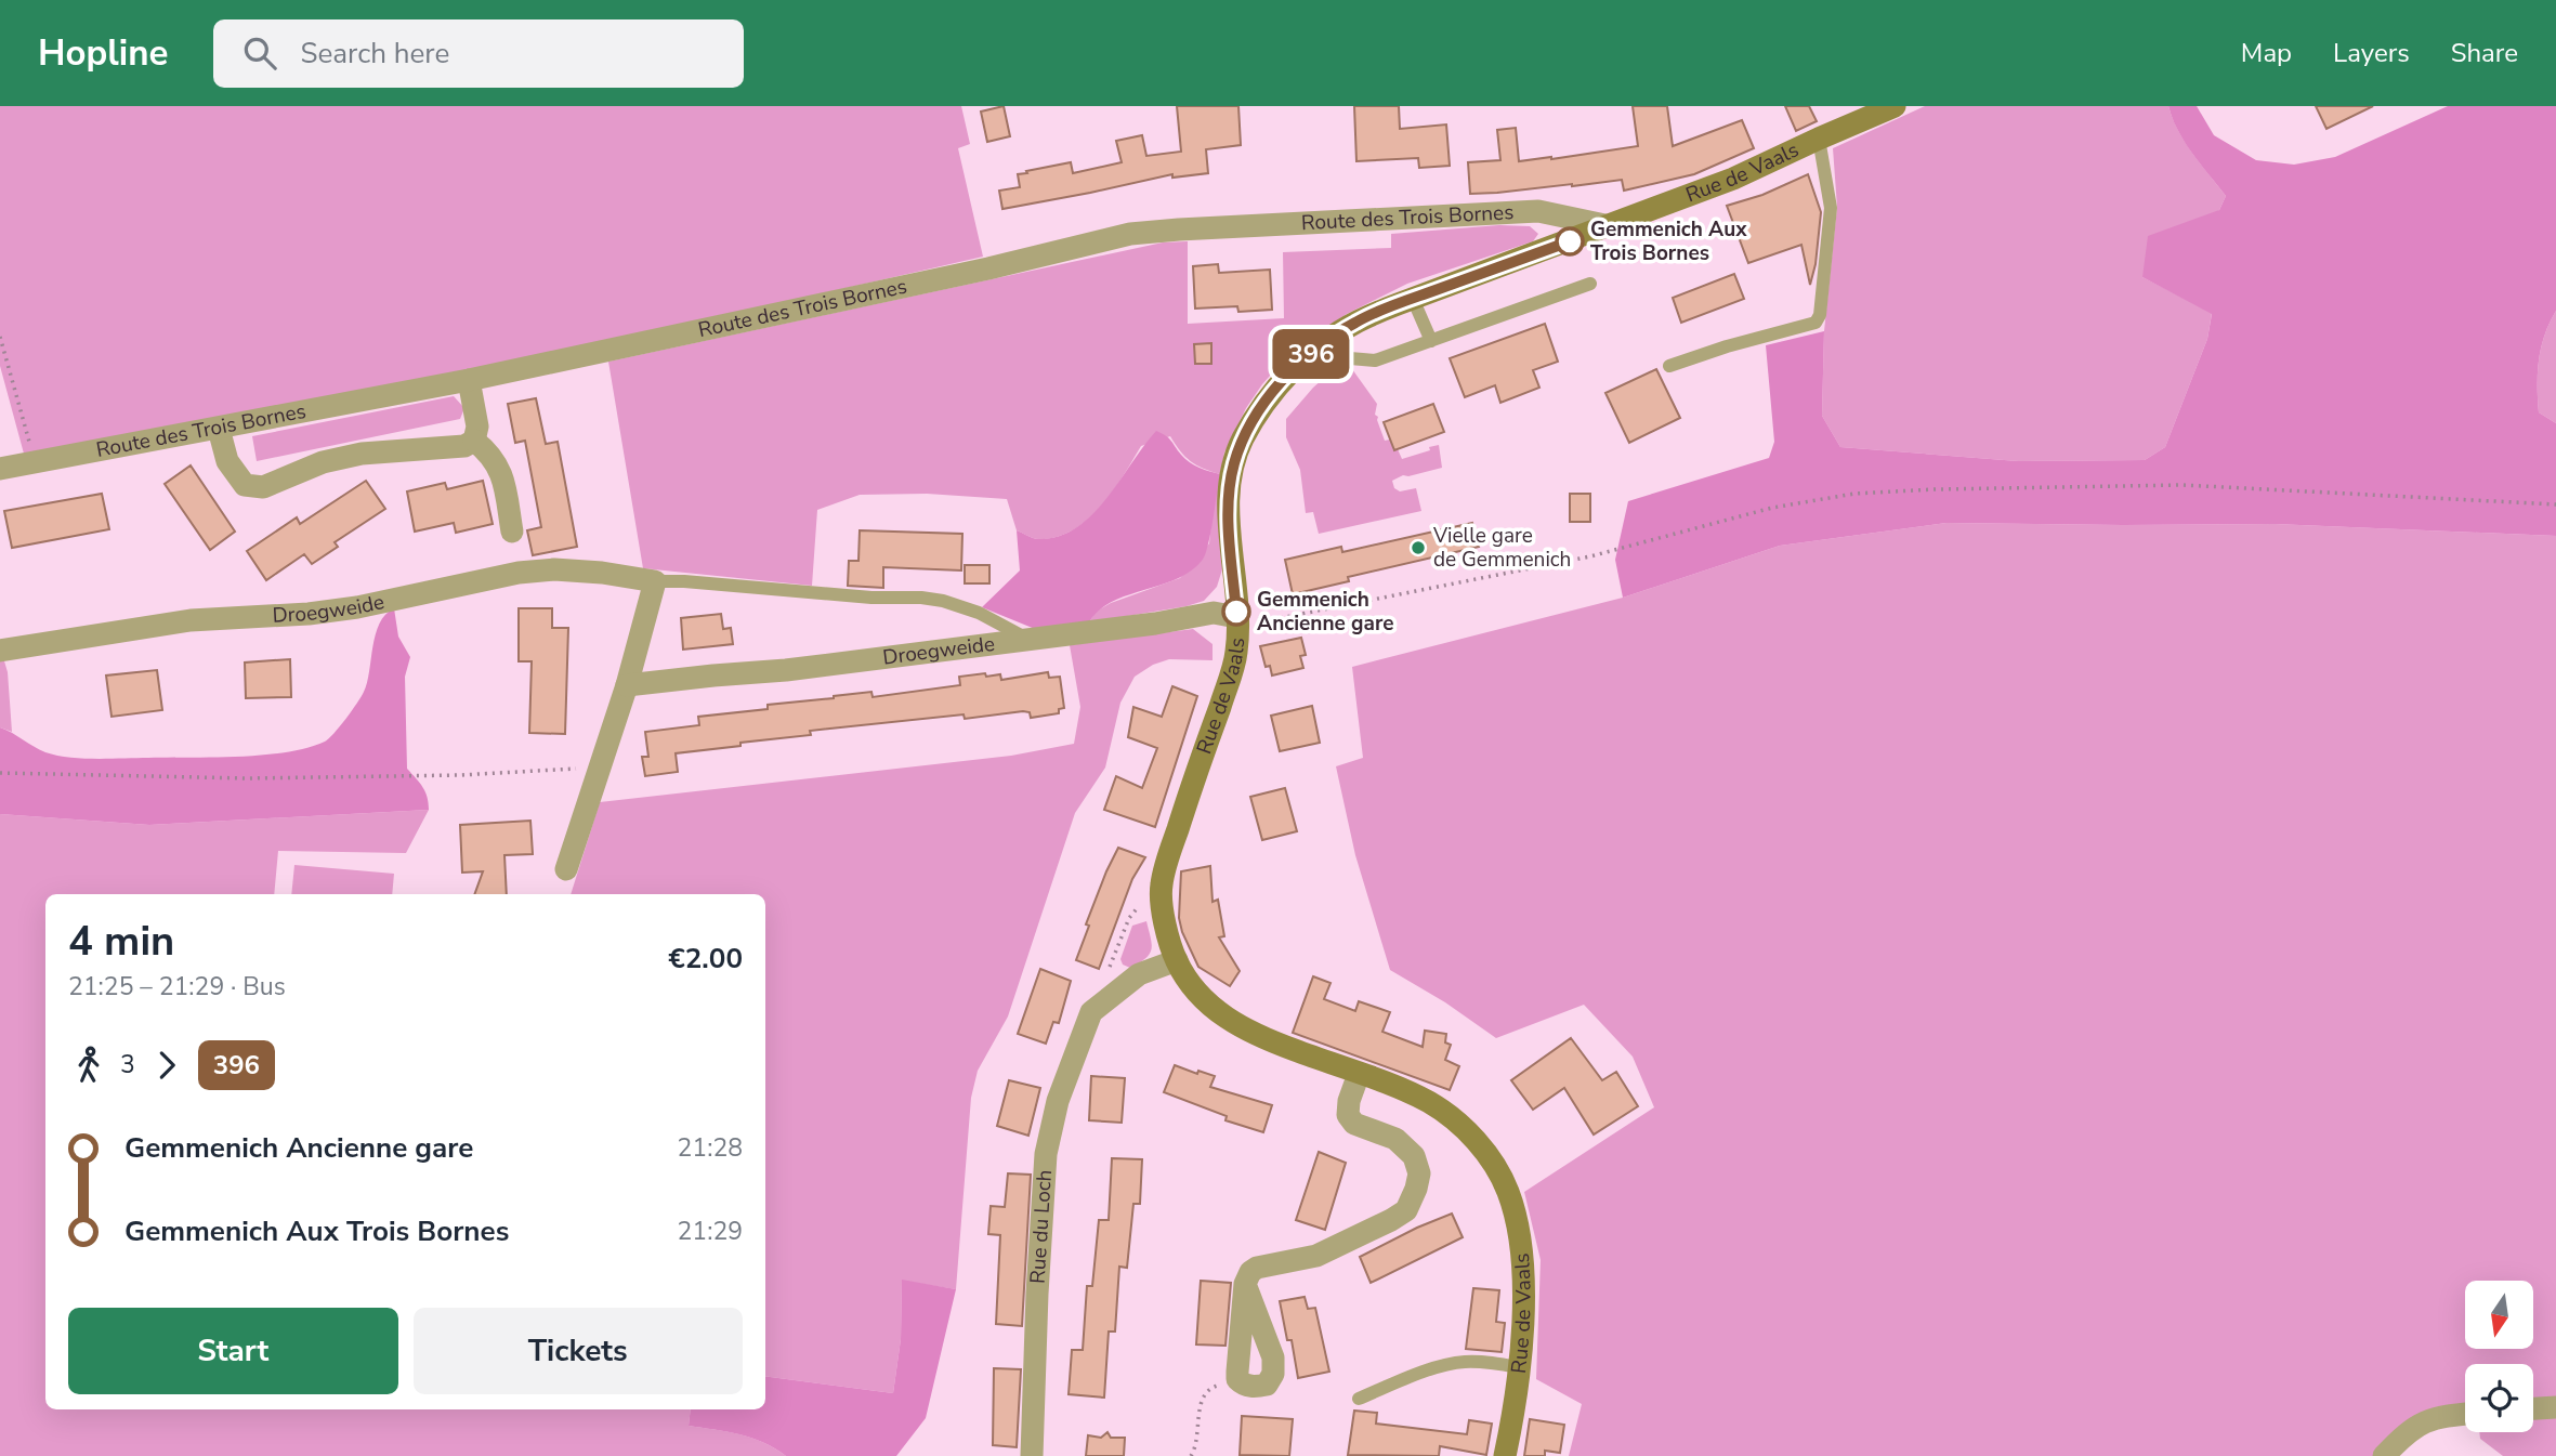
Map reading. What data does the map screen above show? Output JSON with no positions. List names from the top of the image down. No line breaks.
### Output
{"streets":{"main road":["Rue de Vaals"],"street":["Route des Trois Bornes","Droegweide","Rue du Loch"]},"crossings":[["Rue de Vaals","Route des Trois Bornes"],["Rue de Vaals","Droegweide"],["Rue de Vaals","Rue du Loch"]],"places":["Gemmenich Aux Trois Bornes","Vielle gare de Gemmenich","Gemmenich Ancienne gare"],"lines":["bus line 396"],"north":"bottom","page":{"header":"Hopline","search":"Search here","nav":["Map","Layers","Share"],"on_map":"396","heading":["4 min","21:25 – 21:29 · Bus","€2.00"],"legs":["3","396"],"list":[{"name":"Gemmenich Ancienne gare","value":"21:28"},{"name":"Gemmenich Aux Trois Bornes","value":"21:29"}],"buttons":["Start","Tickets"]}}
